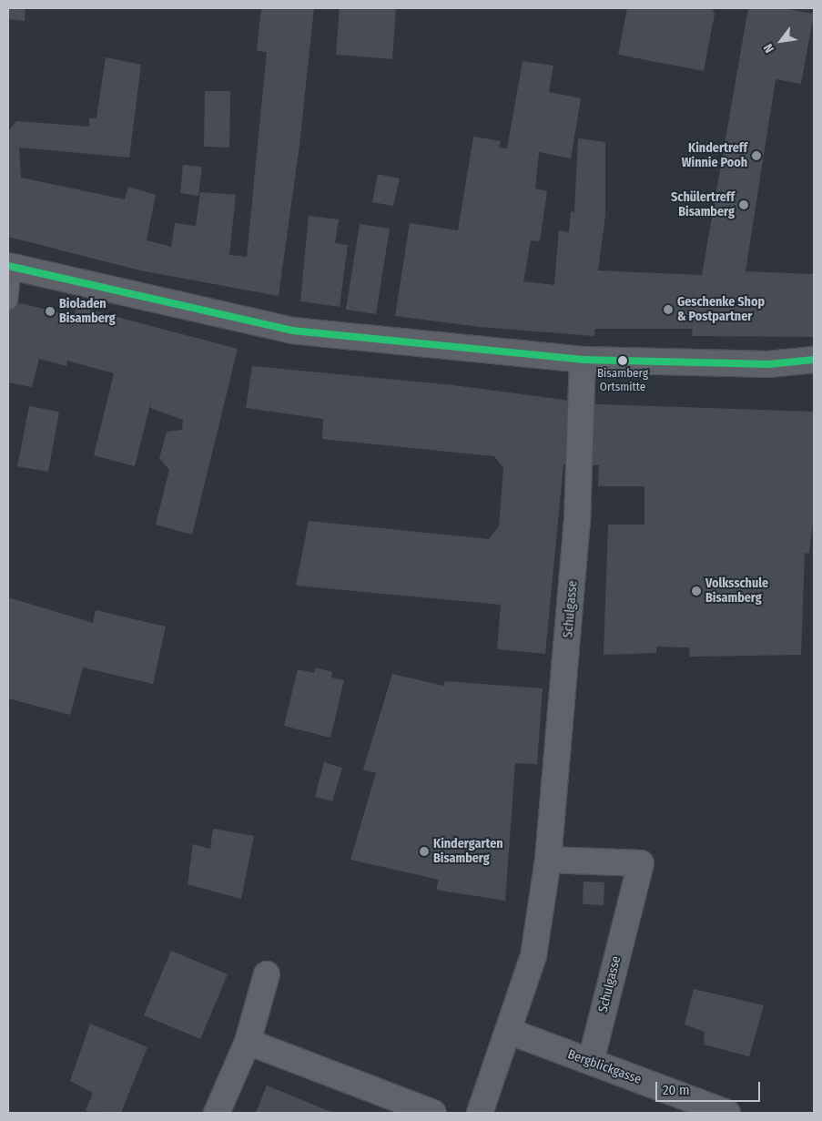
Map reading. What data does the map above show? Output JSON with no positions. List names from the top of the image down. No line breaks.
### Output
{"streets":{"street":["Schulgasse","Bergblickgasse"]},"crossings":[["Schulgasse","Bergblickgasse"]],"places":["Kindertreff Winnie Pooh","Schülertreff Bisamberg","Geschenke Shop & Postpartner","Bioladen Bisamberg","Bisamberg Ortsmitte","Volksschule Bisamberg","Kindergarten Bisamberg"],"scale_bar":"20 m","north":"bottom left"}
